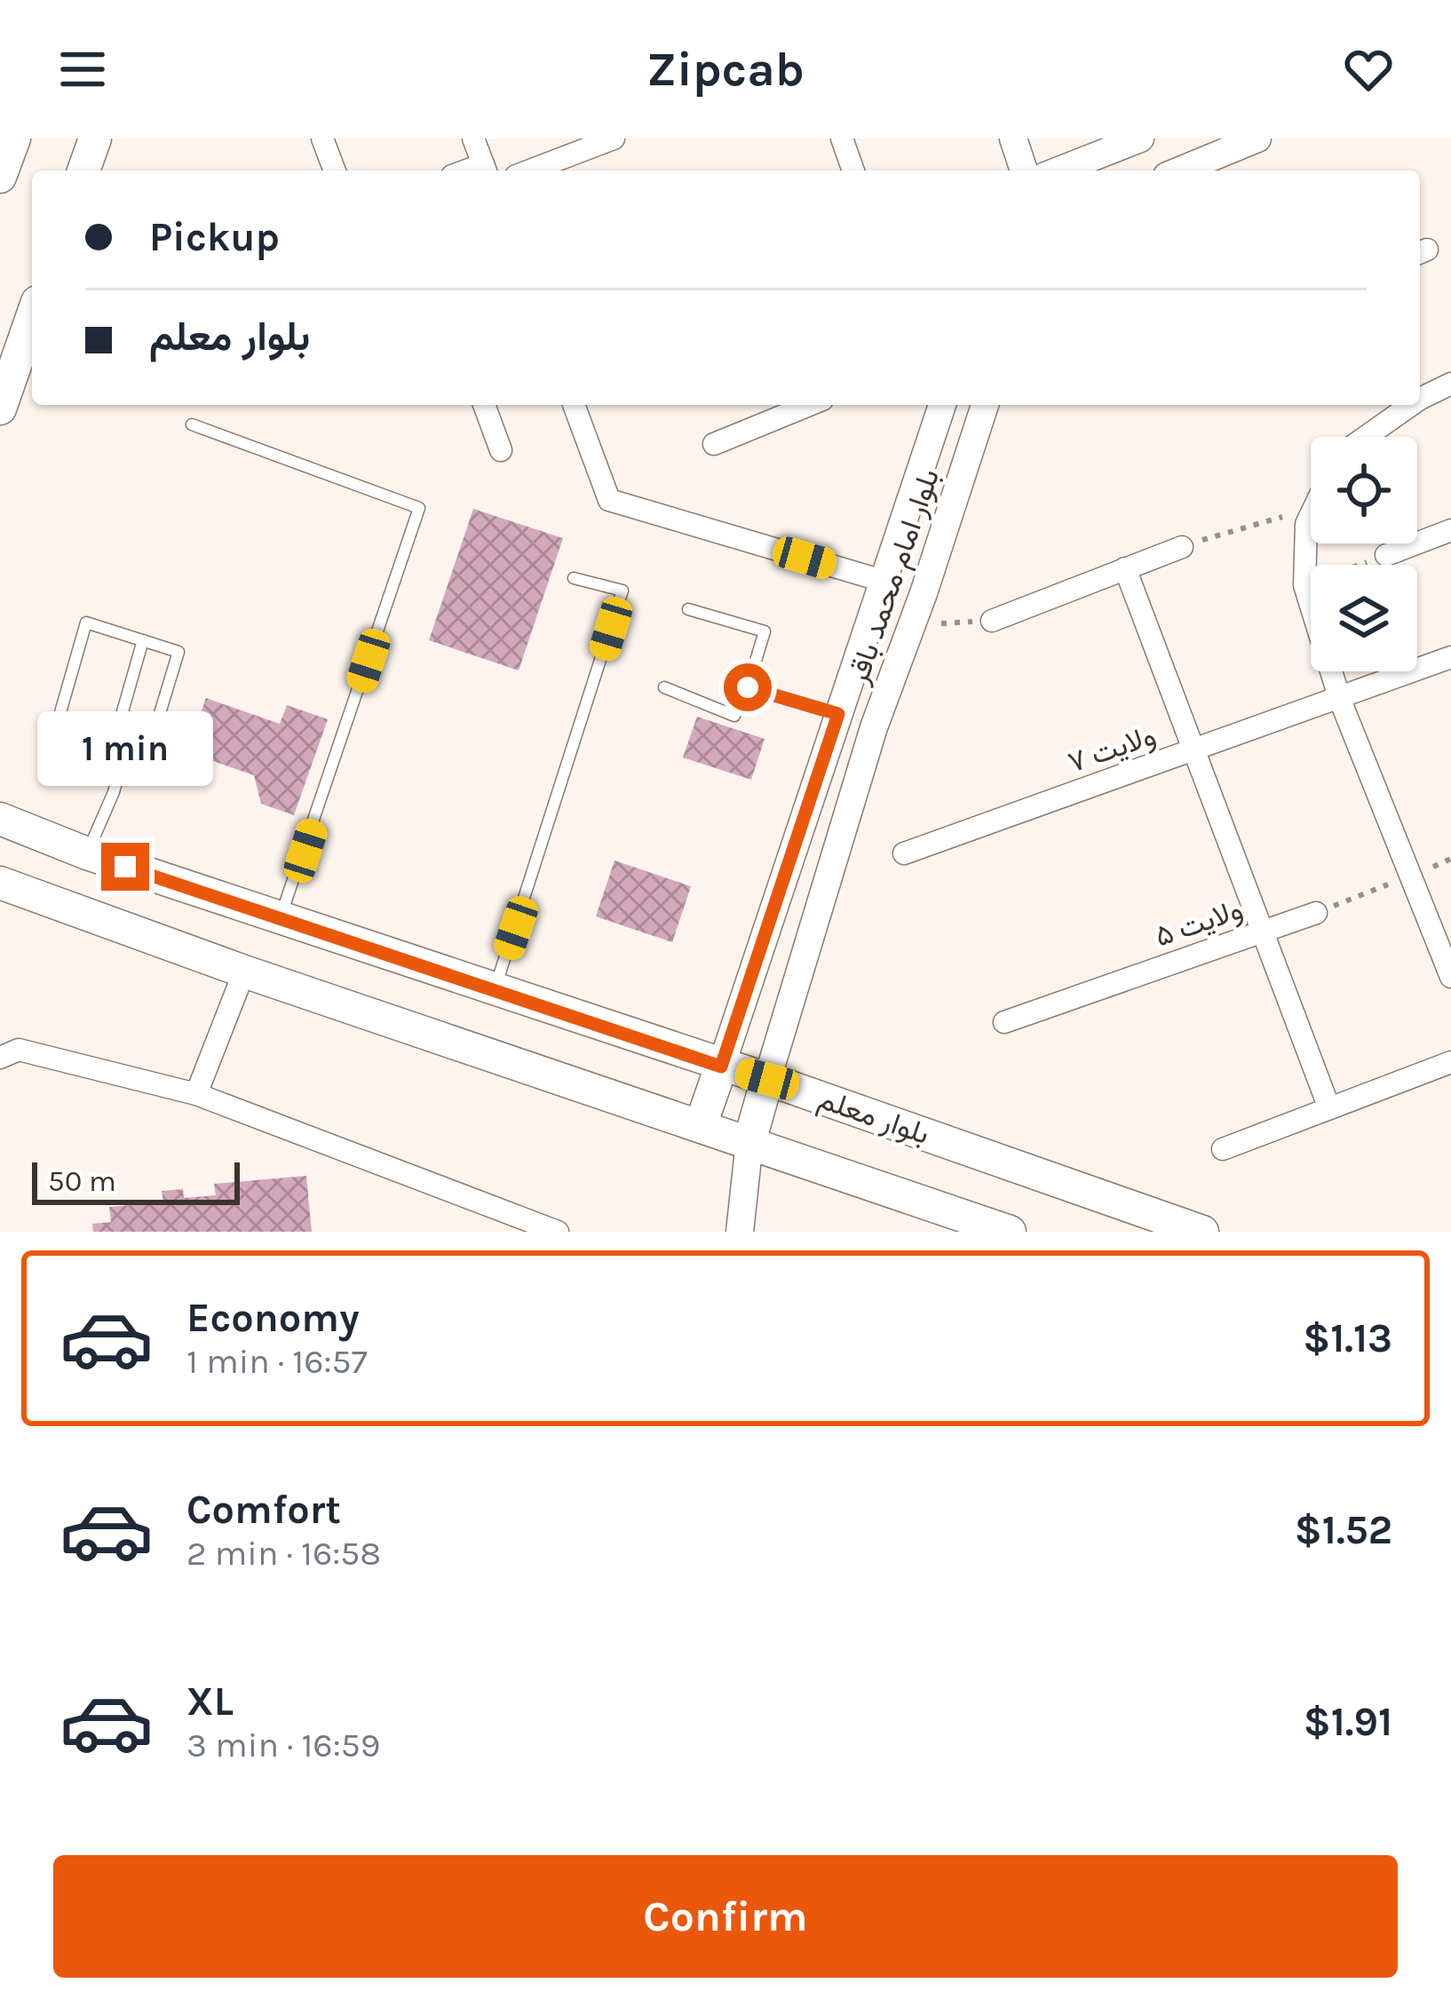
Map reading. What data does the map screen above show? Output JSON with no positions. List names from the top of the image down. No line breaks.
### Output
{"streets":{"main road":["بلوار معلم"],"street":["بلوار امام محمد باقر","ولایت ۷","ولایت ۵"]},"crossings":[["بلوار امام محمد باقر","بلوار معلم"]],"scale_bar":"50 m","page":{"header":"Zipcab","banner":["Pickup","بلوار معلم"],"bubble":"1 min","scale":"50 m","list":[{"name":"Economy","note":"1 min · 16:57","value":"$1.13"},{"name":"Comfort","note":"2 min · 16:58","value":"$1.52"},{"name":"XL","note":"3 min · 16:59","value":"$1.91"}],"buttons":"Confirm"}}
